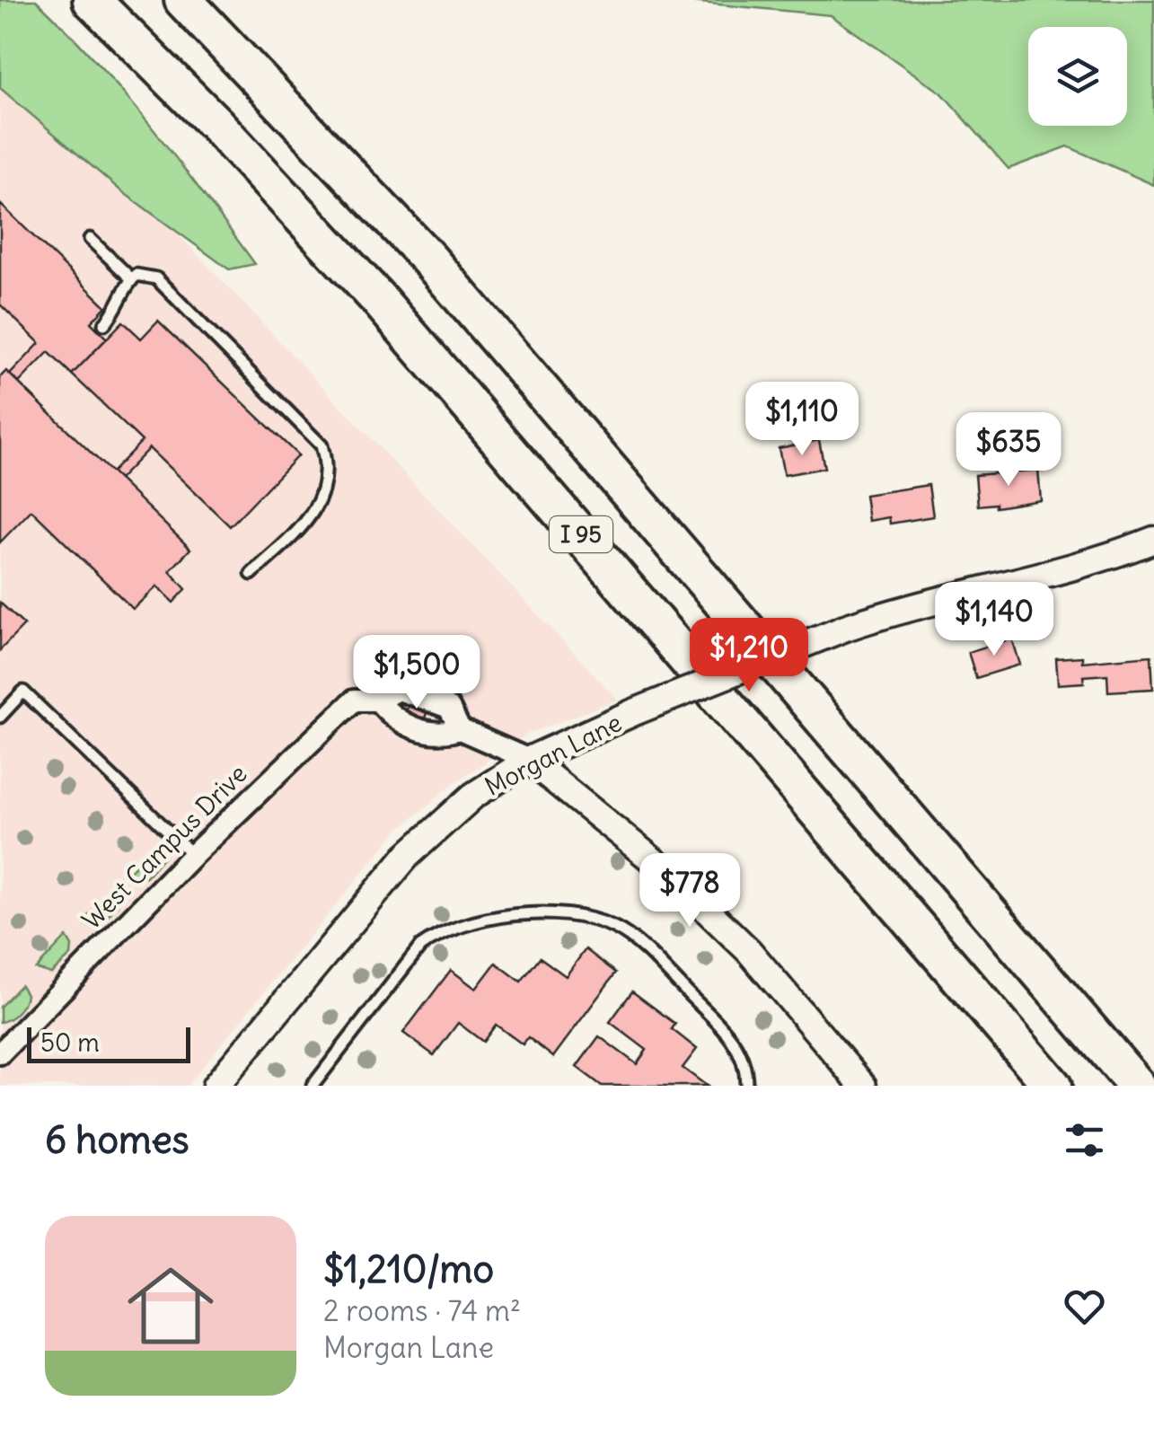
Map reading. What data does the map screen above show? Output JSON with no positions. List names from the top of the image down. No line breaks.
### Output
{"streets":{"highway":["I 95"],"street":["Morgan Lane","West Campus Drive"]},"crossings":[["Morgan Lane","West Campus Drive"]],"scale_bar":"50 m","page":{"price":["$1,110","$635","$1,140","$1,210","$1,500","$778"],"scale":"50 m","heading":"6 homes","list":[{"name":"$1,210/mo","note":"2 rooms · 74 m² · Morgan Lane"}]}}
